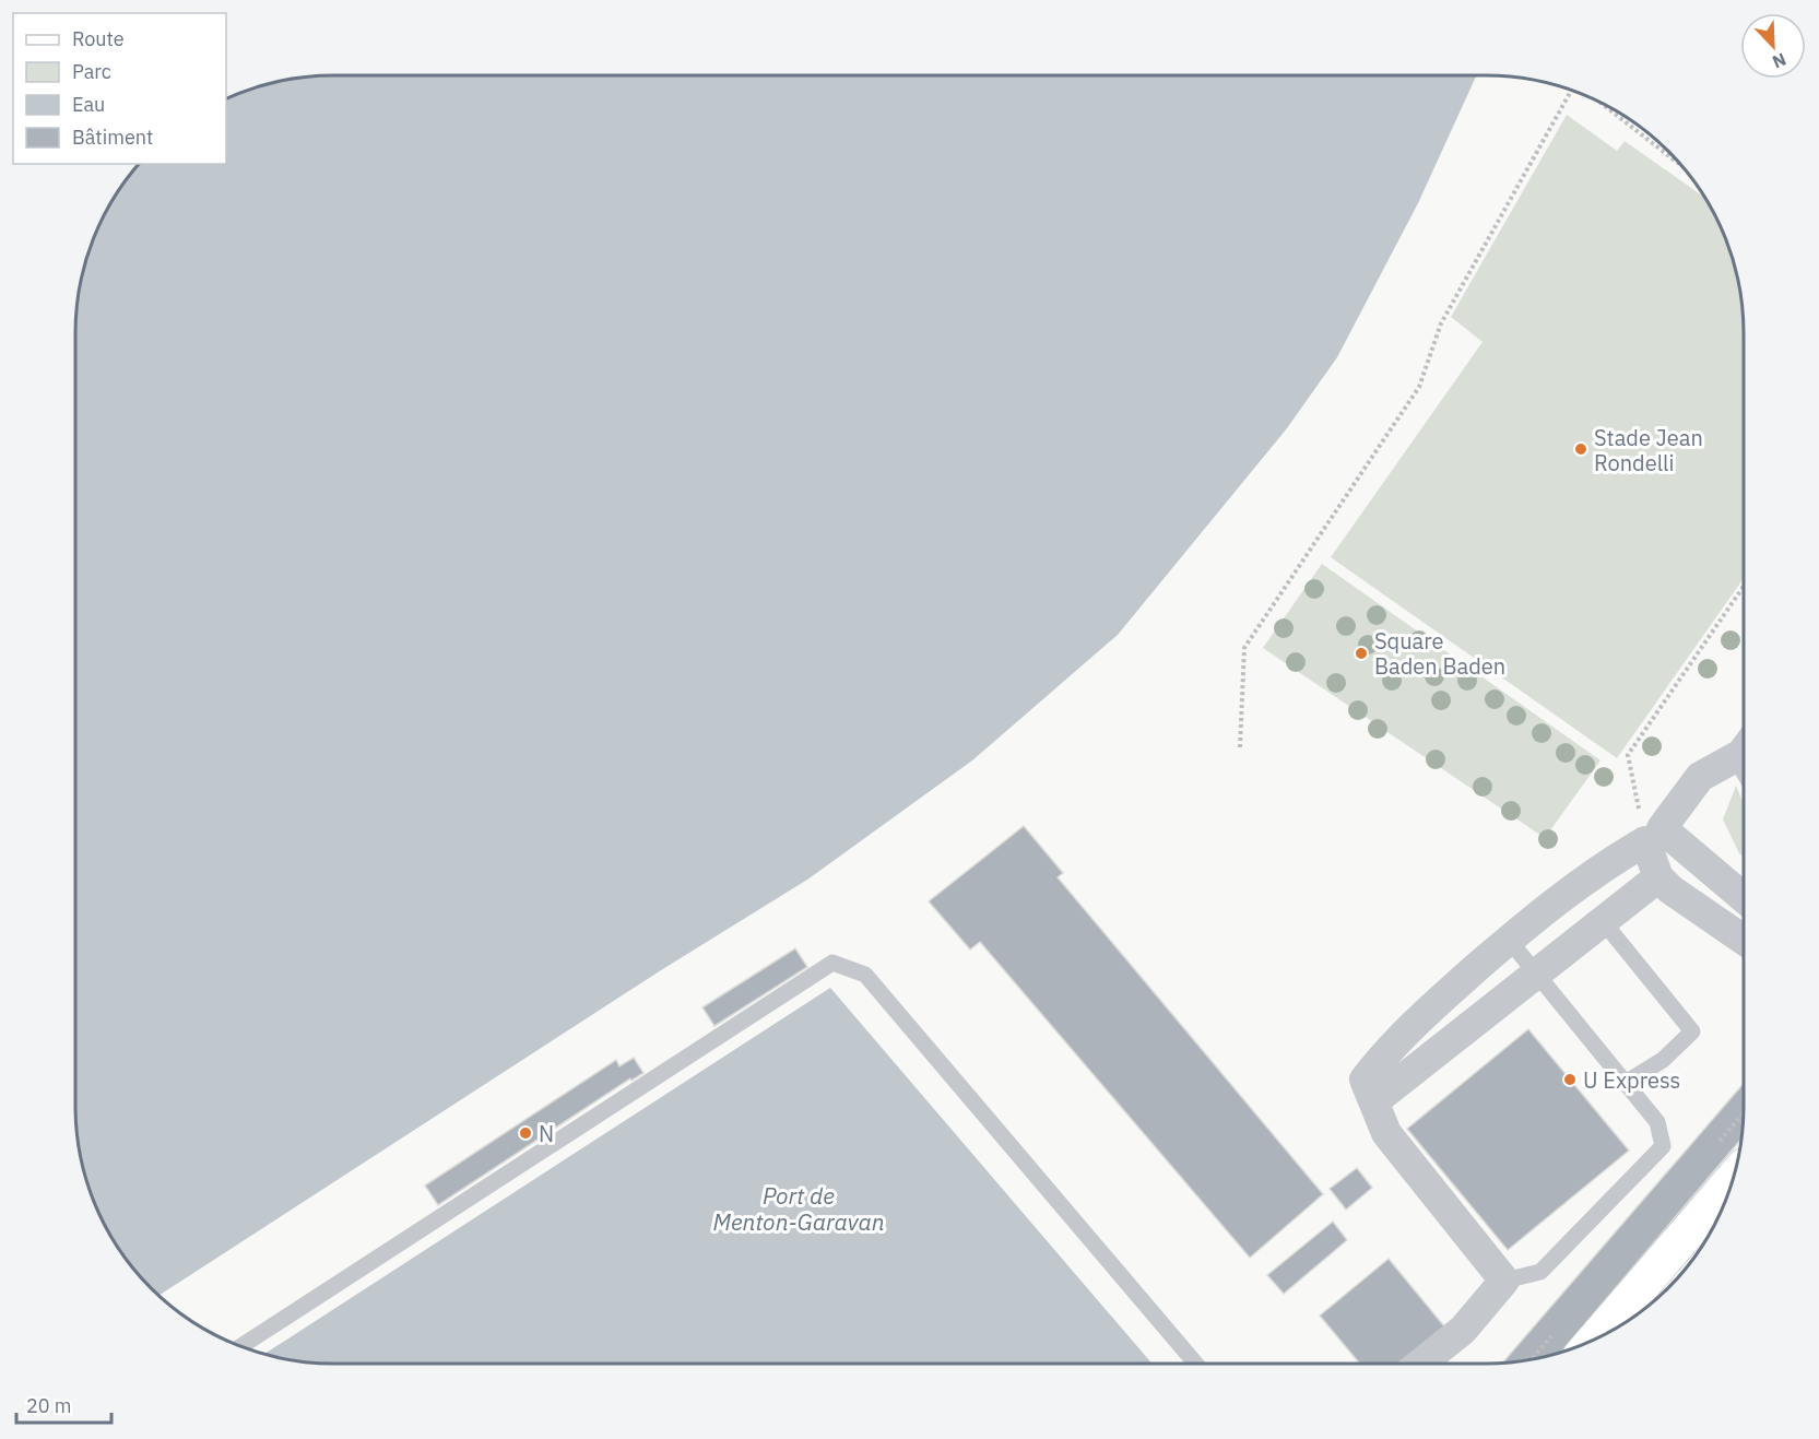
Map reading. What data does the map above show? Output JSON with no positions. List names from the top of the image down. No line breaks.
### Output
{"water":["Port de Menton-Garavan"],"places":["Stade Jean Rondelli","Square Baden Baden","U Express","N"],"legend":["Route","Parc","Eau","Bâtiment"],"scale_bar":"20 m","north":"bottom right"}
